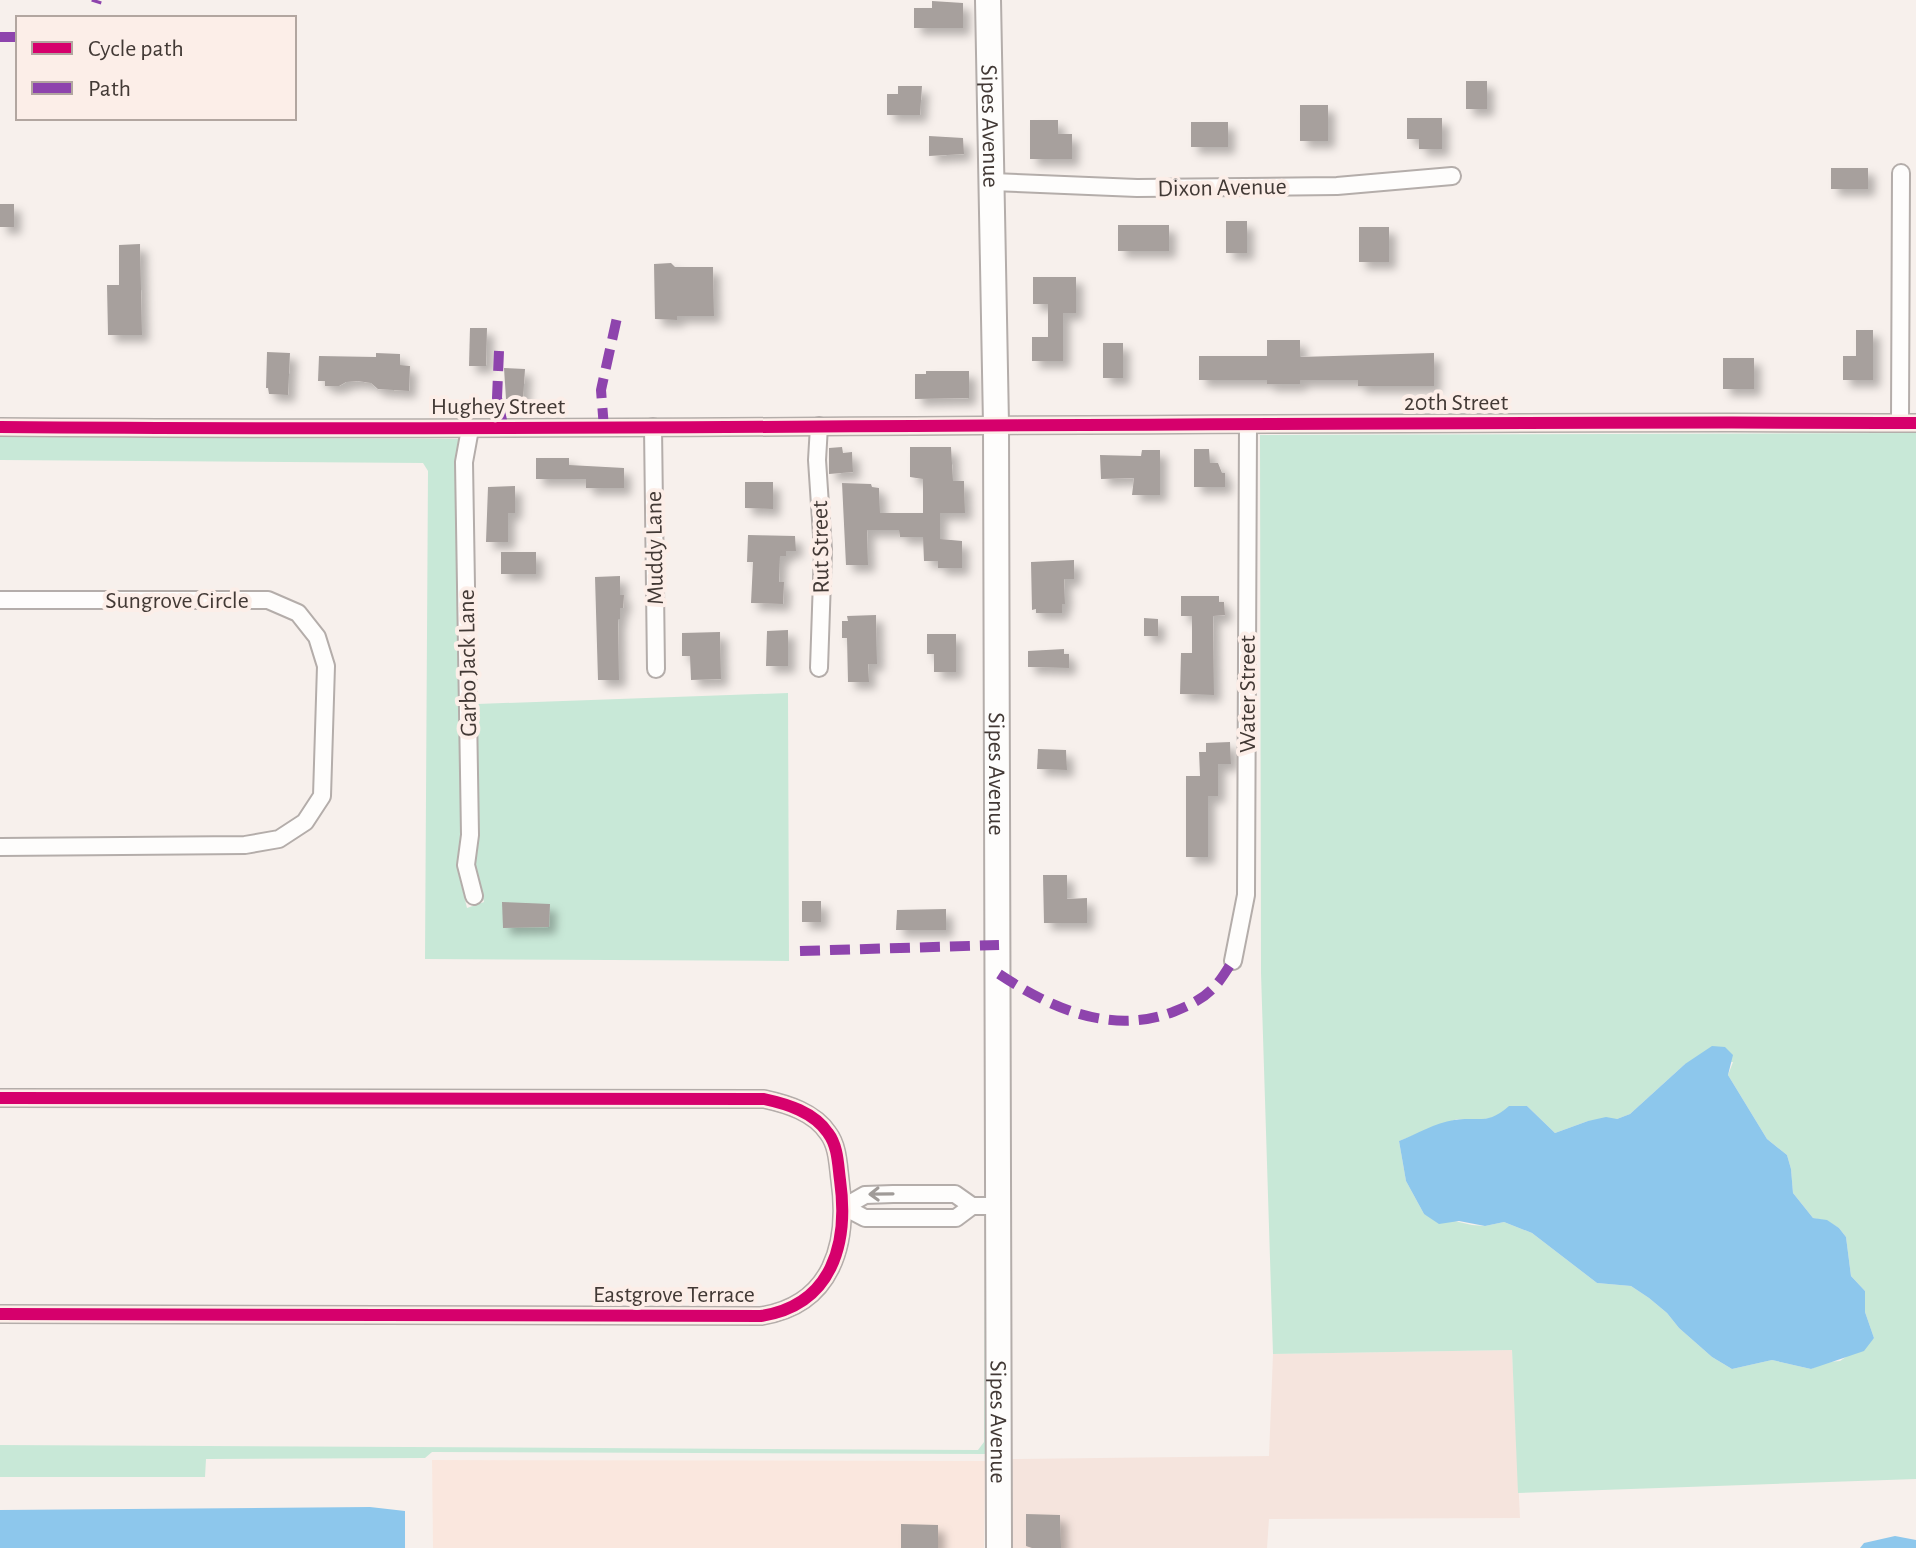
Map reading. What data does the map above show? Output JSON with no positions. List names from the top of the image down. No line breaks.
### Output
{"streets":{"street":["Sipes Avenue","Dixon Avenue","20th Street","Hughey Street","Rut Street","Muddy Lane","Sungrove Circle","Garbo Jack Lane","Water Street","Eastgrove Terrace"]},"crossings":[["Sipes Avenue","Dixon Avenue"],["Sipes Avenue","20th Street"],["Sipes Avenue","Hughey Street"],["20th Street","Hughey Street"],["20th Street","Water Street"],["Hughey Street","Rut Street"],["Hughey Street","Muddy Lane"],["Hughey Street","Garbo Jack Lane"]],"legend":["Cycle path","Path"]}
